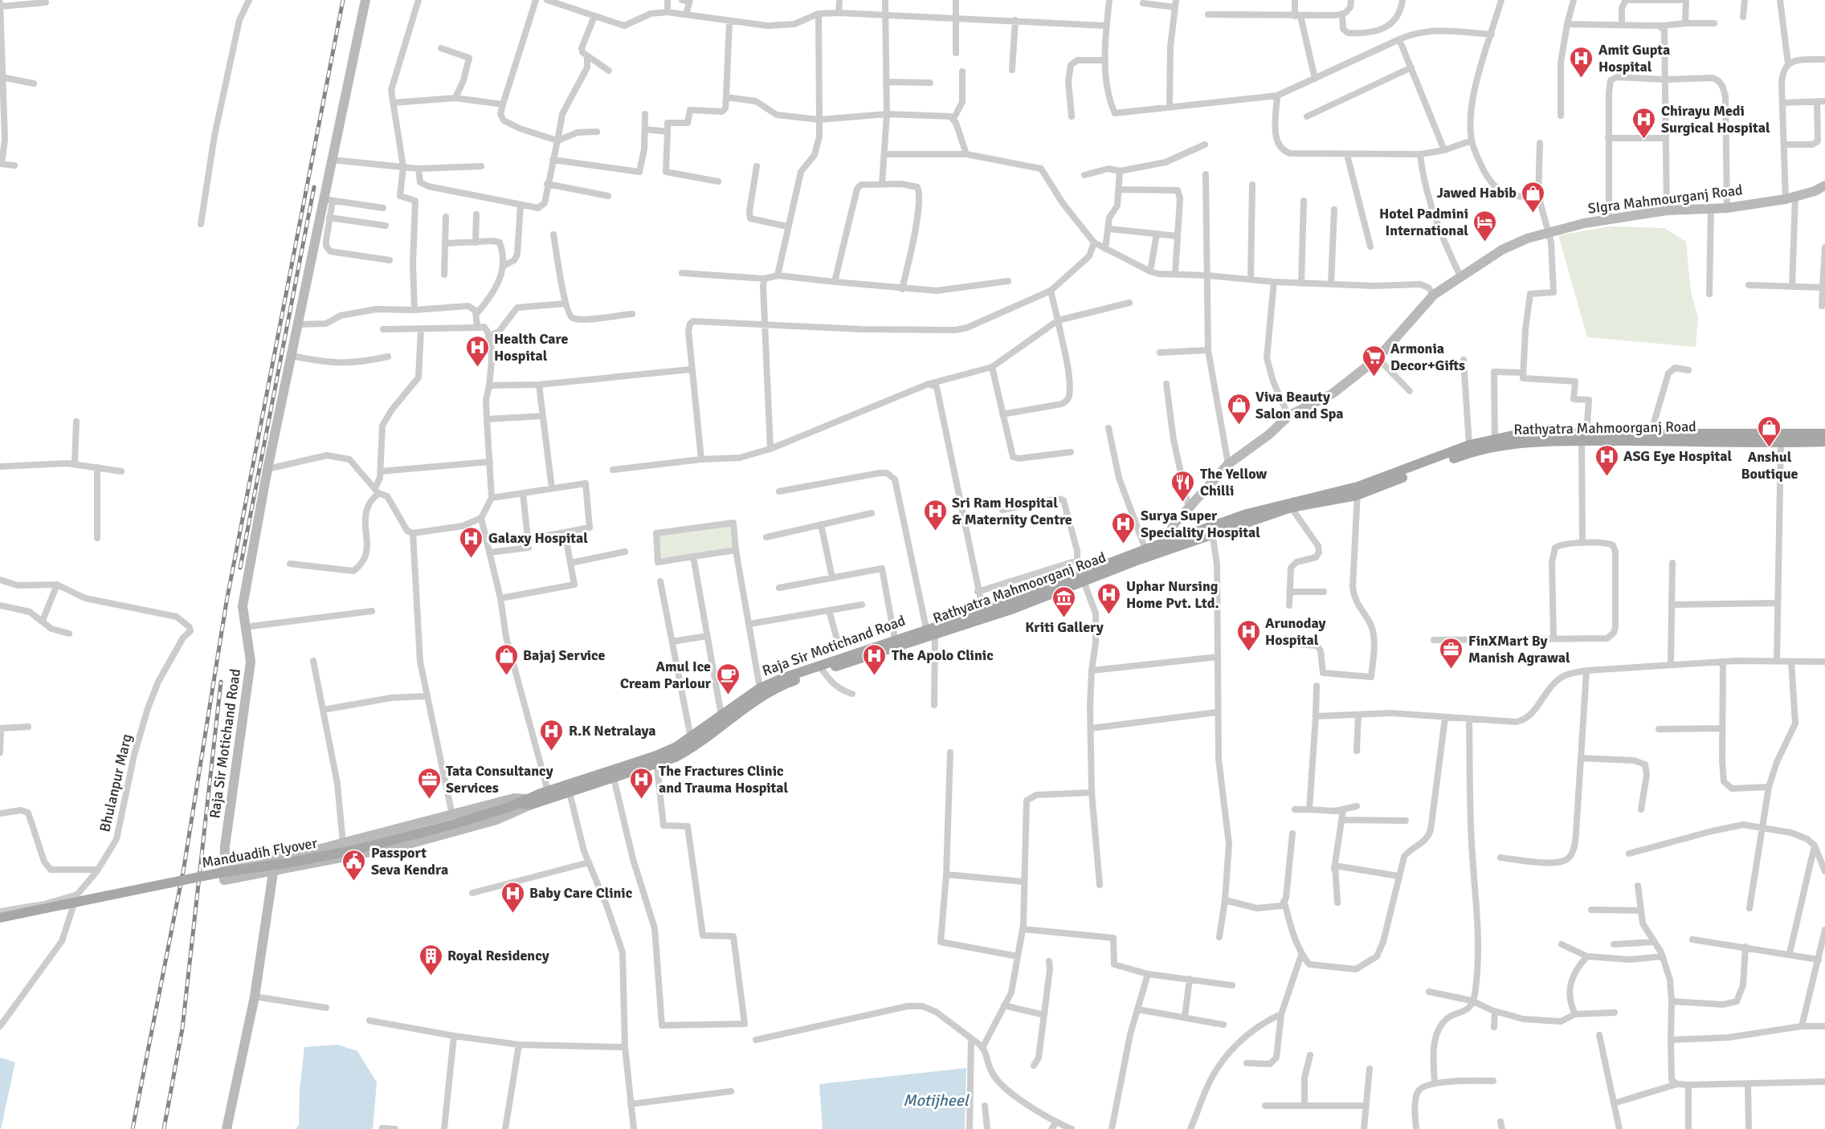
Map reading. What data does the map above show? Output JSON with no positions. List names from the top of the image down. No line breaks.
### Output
{"streets":{"main road":["Rathyatra Mahmoorganj Road","Raja Sir Motichand Road","Manduadih Flyover"],"street":["SIgra Mahmourganj Road","Bhulanpur Marg"]},"crossings":[["SIgra Mahmourganj Road","Rathyatra Mahmoorganj Road"],["SIgra Mahmourganj Road","Raja Sir Motichand Road"],["Rathyatra Mahmoorganj Road","Raja Sir Motichand Road"],["Rathyatra Mahmoorganj Road","Manduadih Flyover"],["Raja Sir Motichand Road","Manduadih Flyover"]],"water":["Motijheel"],"places":{"hospital":["Amit Gupta Hospital","Chirayu Medi Surgical Hospital","Health Care Hospital","ASG Eye Hospital","Sri Ram Hospital & Maternity Centre","Surya Super Speciality Hospital","Galaxy Hospital","Uphar Nursing Home Pvt. Ltd.","Arunoday Hospital","The Apolo Clinic","R.K Netralaya","The Fractures Clinic and Trauma Hospital","Baby Care Clinic"],"shop":["Jawed Habib","Viva Beauty Salon and Spa","Anshul Boutique","Bajaj Service"],"hotel":["Hotel Padmini International"],"supermarket":["Armonia Decor+Gifts"],"restaurant":["The Yellow Chilli"],"museum":["Kriti Gallery"],"office":["FinXMart By Manish Agrawal","Tata Consultancy Services"],"cafe":["Amul Ice Cream Parlour"],"public building":["Passport Seva Kendra"],"building":["Royal Residency"]}}
